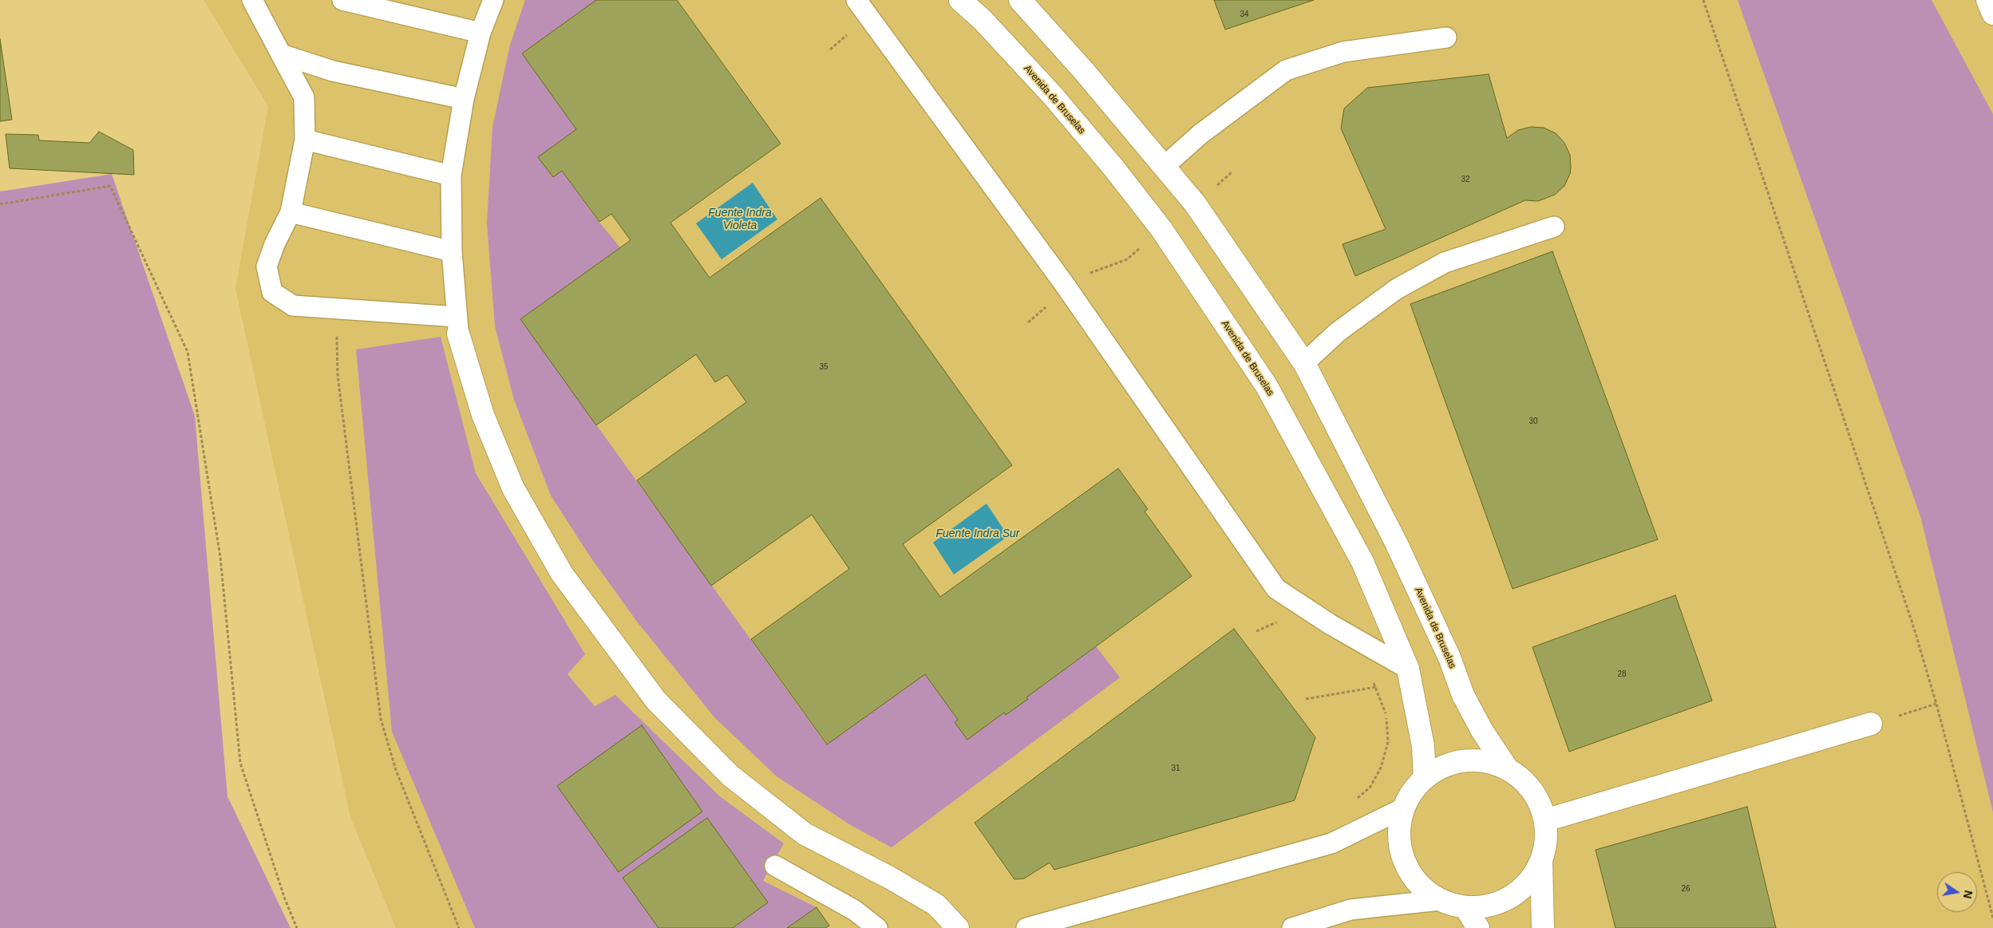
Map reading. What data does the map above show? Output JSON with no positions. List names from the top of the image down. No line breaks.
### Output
{"streets":{"street":["Avenida de Bruselas"]},"water":["Fuente Indra Violeta","Fuente Indra Sur"],"house_numbers":["34","32","35","30","28","31","26"],"north":"right"}
